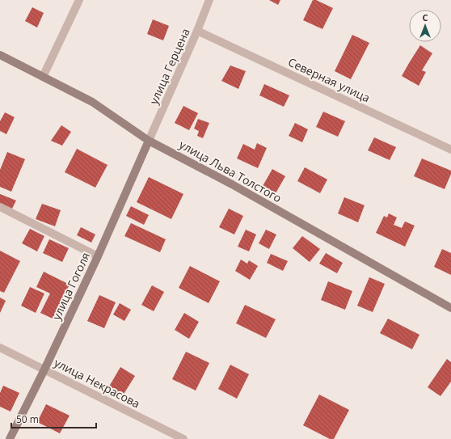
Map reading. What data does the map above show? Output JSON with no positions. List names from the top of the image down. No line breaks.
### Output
{"streets":{"street":["улица Герцена","Северная улица","улица Льва Толстого","улица Гоголя","улица Некрасова"]},"crossings":[["улица Герцена","Северная улица"],["улица Герцена","улица Льва Толстого"],["улица Герцена","улица Гоголя"],["улица Льва Толстого","улица Гоголя"],["улица Гоголя","улица Некрасова"]],"scale_bar":"50 m","north":"top"}
